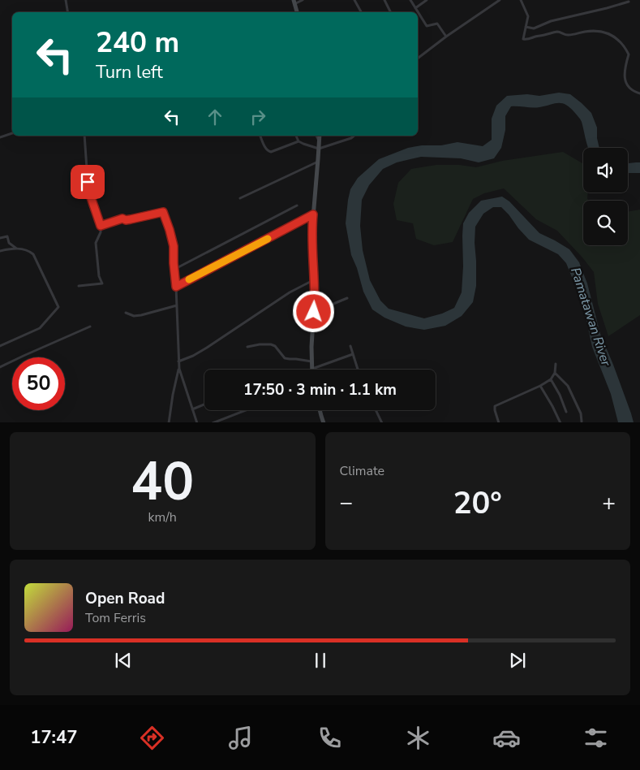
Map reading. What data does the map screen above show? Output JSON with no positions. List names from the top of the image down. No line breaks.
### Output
{"water":["Pamatawan River"],"page":{"turn":["240 m","Turn left"],"limit":"50","trip":"17:50 · 3 min · 1.1 km","tile":[["40","km/h"],"Climate"],"heat":["−","20°","+"],"song":["Open Road","Tom Ferris"],"tabs":"17:47"}}
